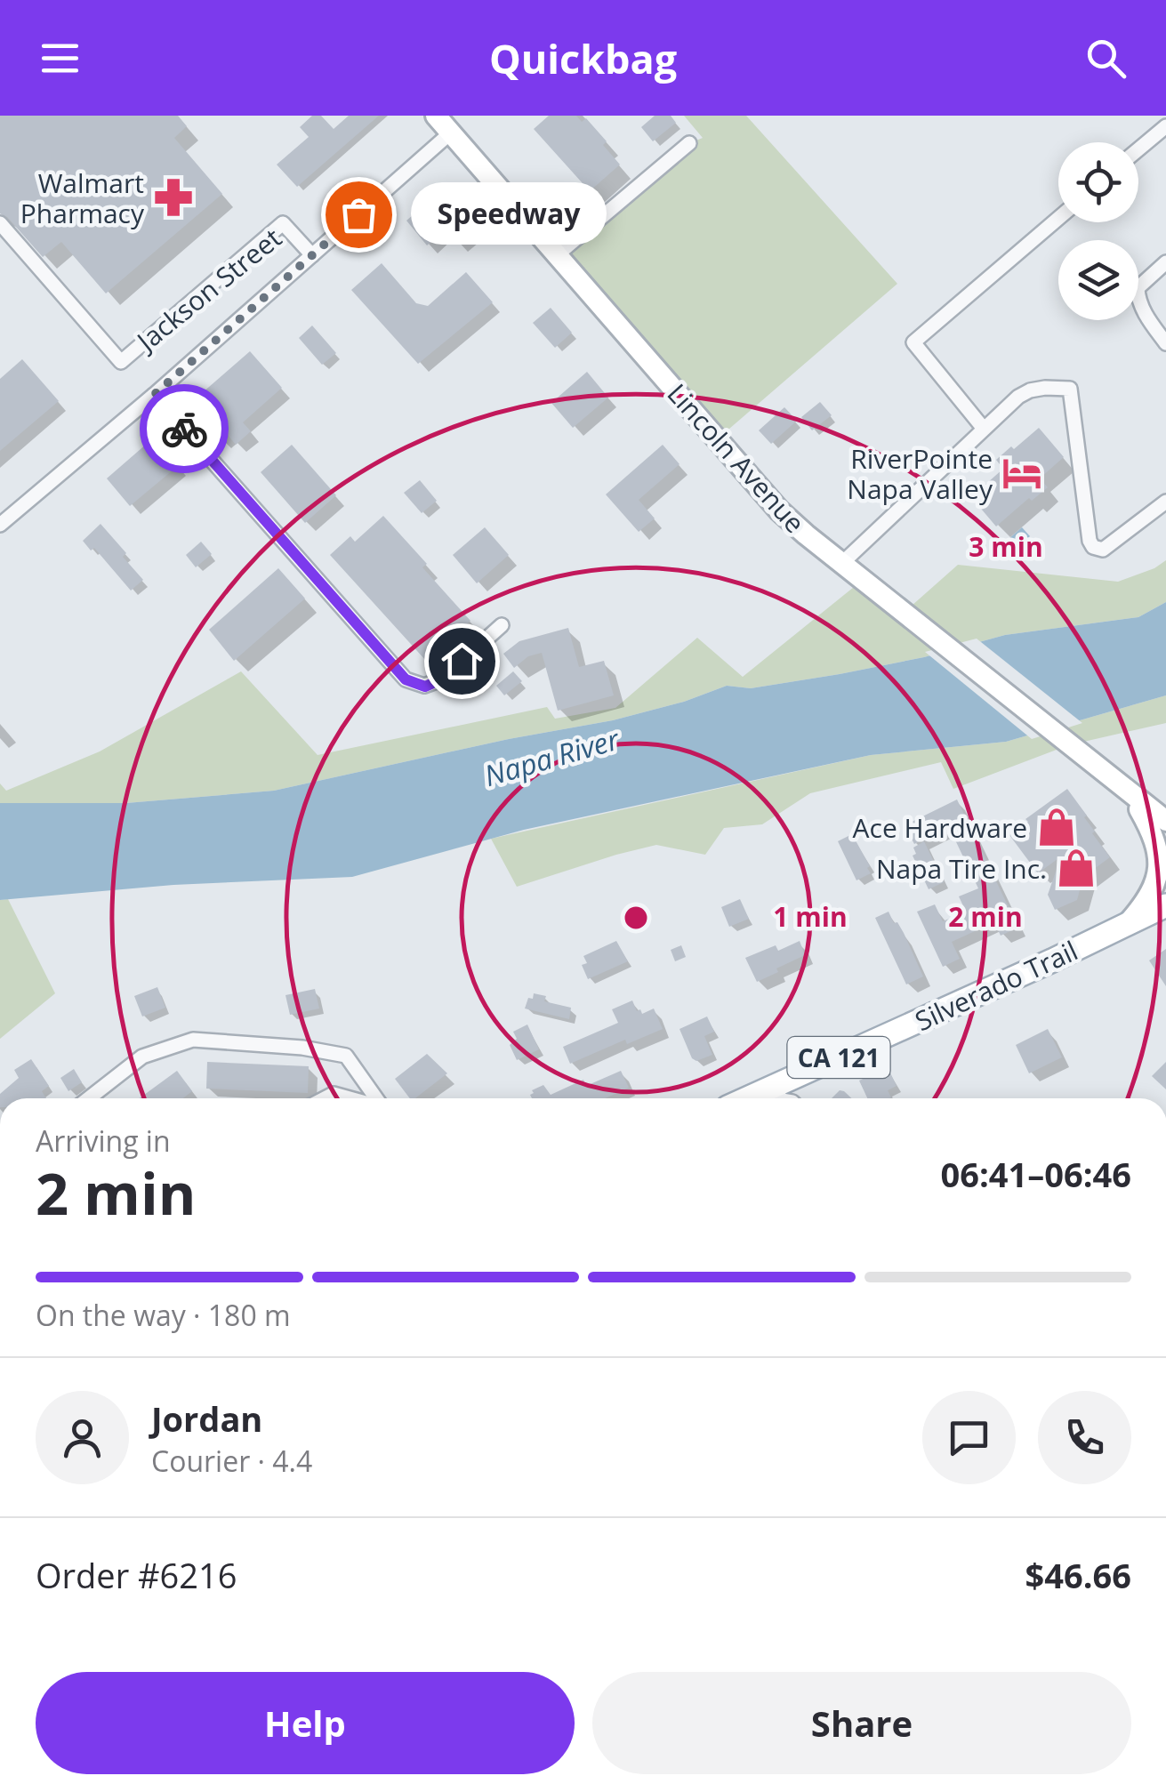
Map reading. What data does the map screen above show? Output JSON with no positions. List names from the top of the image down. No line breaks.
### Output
{"streets":{"main road":["Lincoln Avenue","Silverado Trail","CA 121"],"street":["Jackson Street"]},"water":["Napa River"],"places":{"pharmacy":["Walmart Pharmacy"],"other":["Speedway"],"hotel":["RiverPointe Napa Valley"],"shop":["Ace Hardware","Napa Tire Inc."]},"page":{"header":"Quickbag","bubble":"Speedway","heading":["2 min","Arriving in","06:41–06:46"],"panel":["Jordan","Courier · 4.4","Order #6216","$46.66"],"bar":"On the way · 180 m","buttons":["Help","Share"]},"rings":["3 min","1 min","2 min"]}
